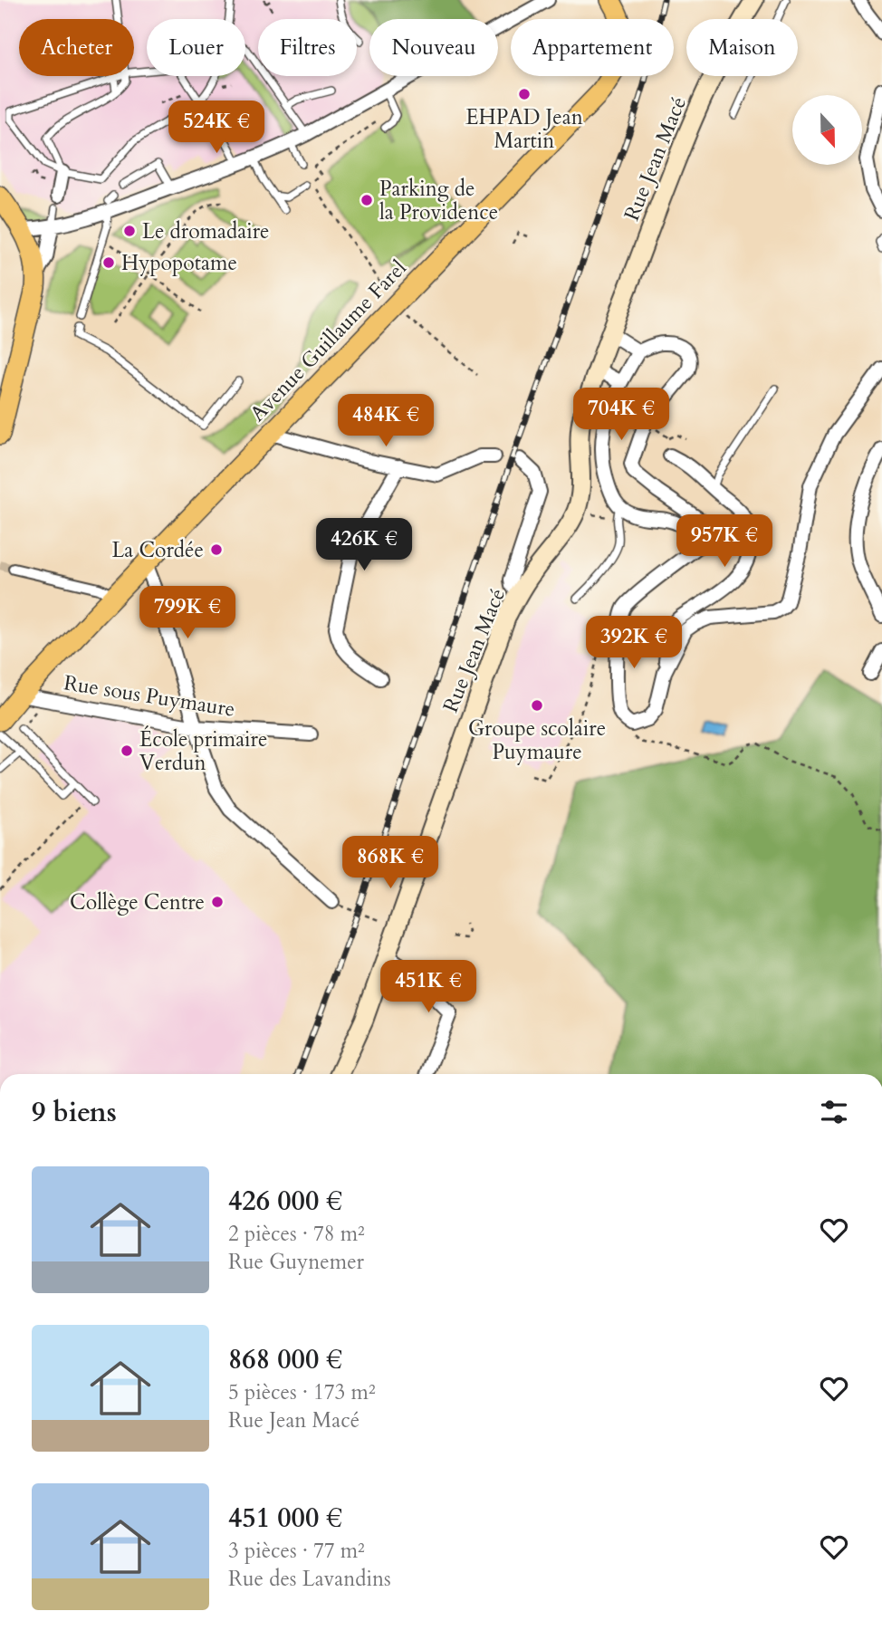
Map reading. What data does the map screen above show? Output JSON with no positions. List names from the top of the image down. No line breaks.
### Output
{"streets":{"main road":["Rue Jean Macé","Avenue Guillaume Farel"],"street":["Rue sous Puymaure"]},"crossings":[["Avenue Guillaume Farel","Rue sous Puymaure"]],"places":["EHPAD Jean Martin","Parking de la Providence","Le dromadaire","Hypopotame","La Cordée","Groupe scolaire Puymaure","École primaire Verdun","Collège Centre"],"north":"bottom","page":{"chip":["Acheter","Louer","Filtres","Nouveau","Appartement","Maison"],"price":["524K €","704K €","484K €","957K €","426K €","799K €","392K €","868K €","451K €"],"heading":"9 biens","list":[{"name":"426 000 €","note":"2 pièces · 78 m² · Rue Guynemer"},{"name":"868 000 €","note":"5 pièces · 173 m² · Rue Jean Macé"},{"name":"451 000 €","note":"3 pièces · 77 m² · Rue des Lavandins"}]}}
